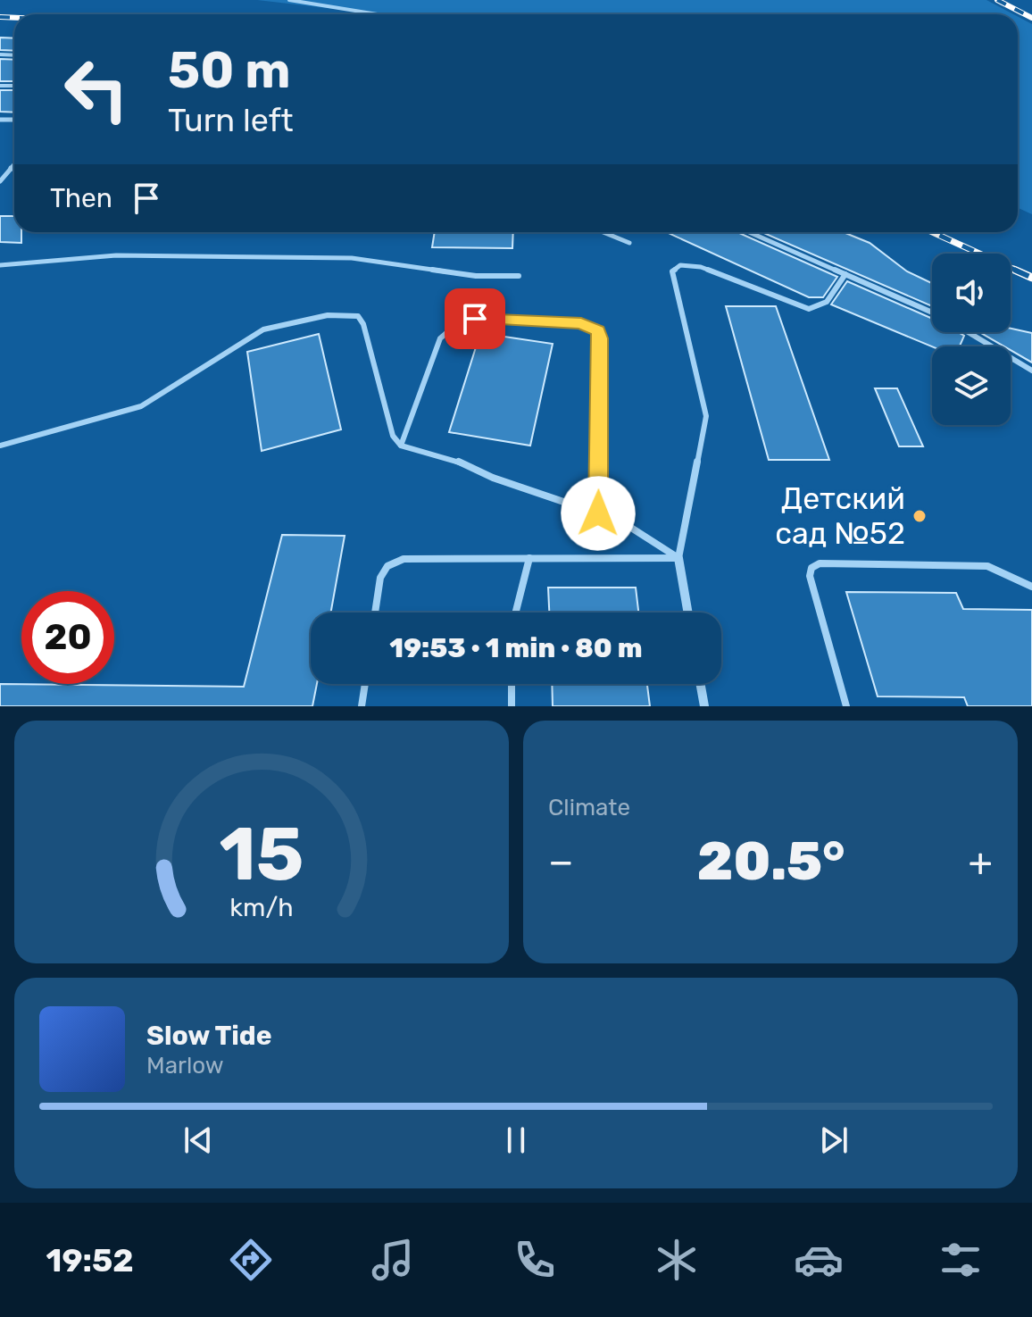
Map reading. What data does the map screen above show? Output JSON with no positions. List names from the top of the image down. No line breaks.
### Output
{"places":["Детский сад №52"],"page":{"turn":["50 m","Turn left"],"then":"Then","limit":"20","trip":"19:53 · 1 min · 80 m","tile":"Climate","heat":["−","20.5°","+"],"song":["Slow Tide","Marlow"],"tabs":"19:52","gauge":["15","km/h"]}}
